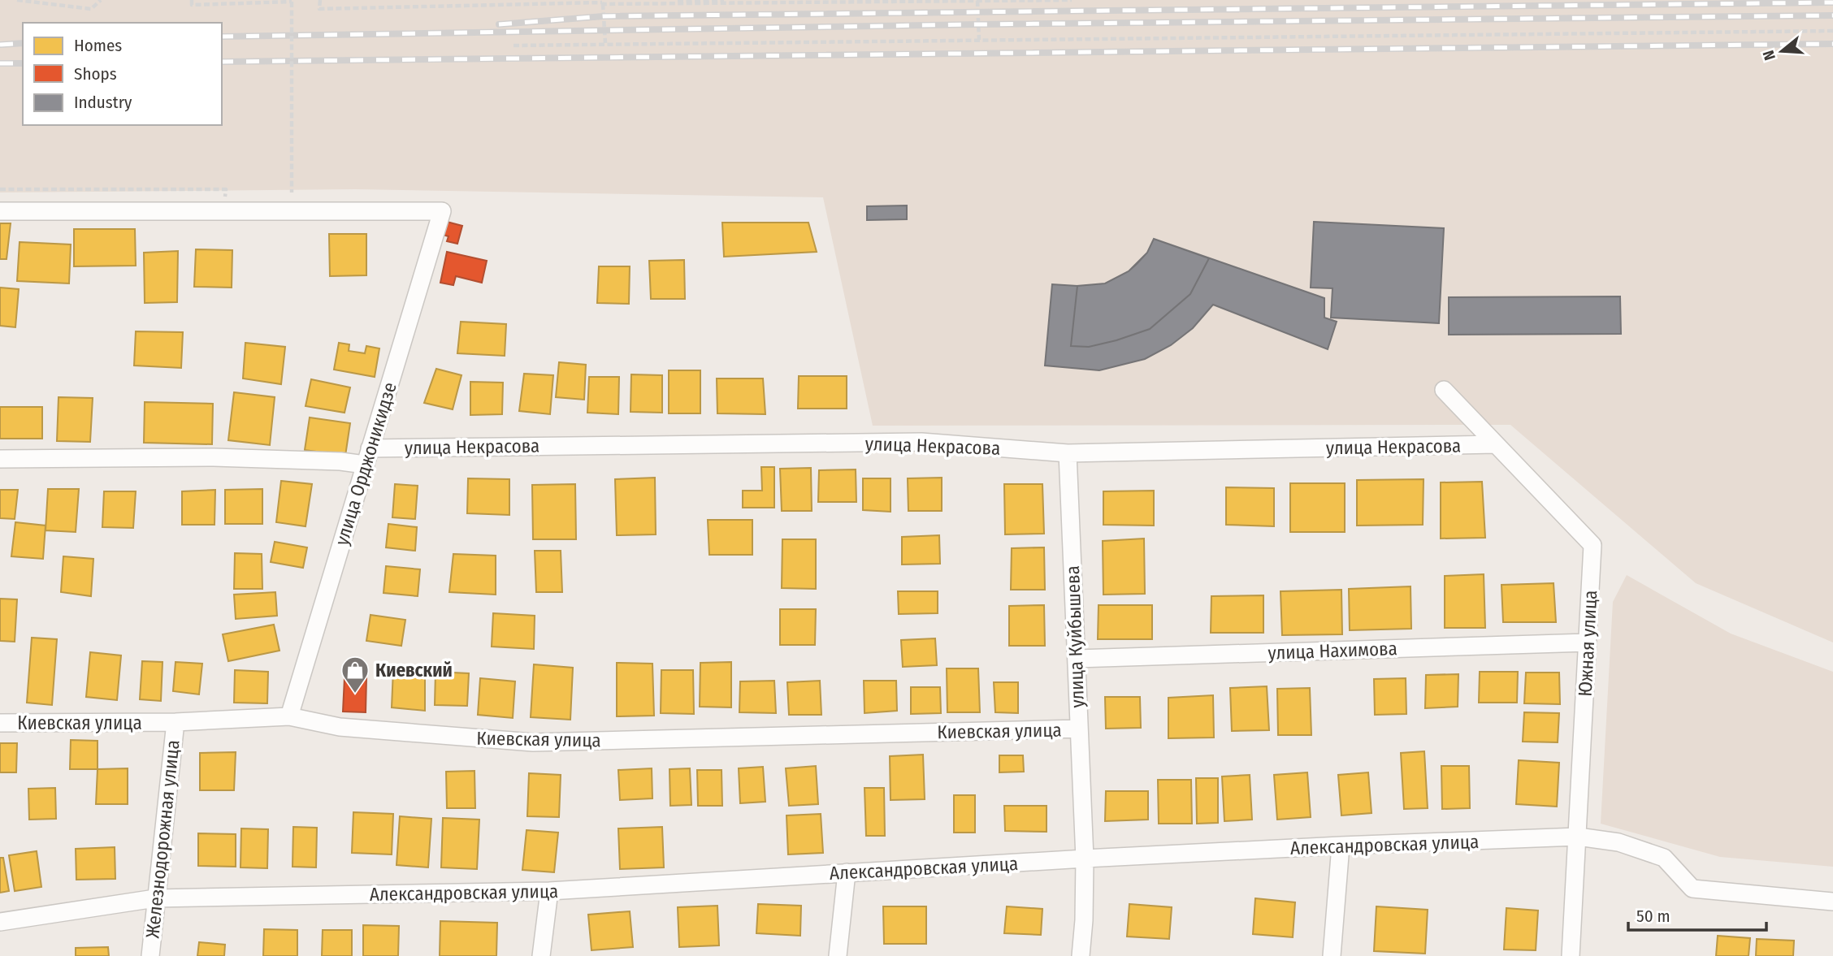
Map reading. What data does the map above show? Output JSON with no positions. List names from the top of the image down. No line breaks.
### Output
{"streets":{"street":["улица Некрасова","улица Орджоникидзе","улица Куйбышева","Южная улица","улица Нахимова","Киевская улица","Железнодорожная улица","Александровская улица"]},"crossings":[["улица Некрасова","улица Орджоникидзе"],["улица Некрасова","улица Куйбышева"],["улица Некрасова","Южная улица"],["улица Орджоникидзе","Киевская улица"],["улица Куйбышева","улица Нахимова"],["улица Куйбышева","Киевская улица"],["улица Куйбышева","Александровская улица"],["Южная улица","улица Нахимова"],["Южная улица","Александровская улица"],["Киевская улица","Железнодорожная улица"],["Железнодорожная улица","Александровская улица"]],"places":{"shop":["Киевский"]},"legend":["Homes","Shops","Industry"],"scale_bar":"50 m","north":"left"}
